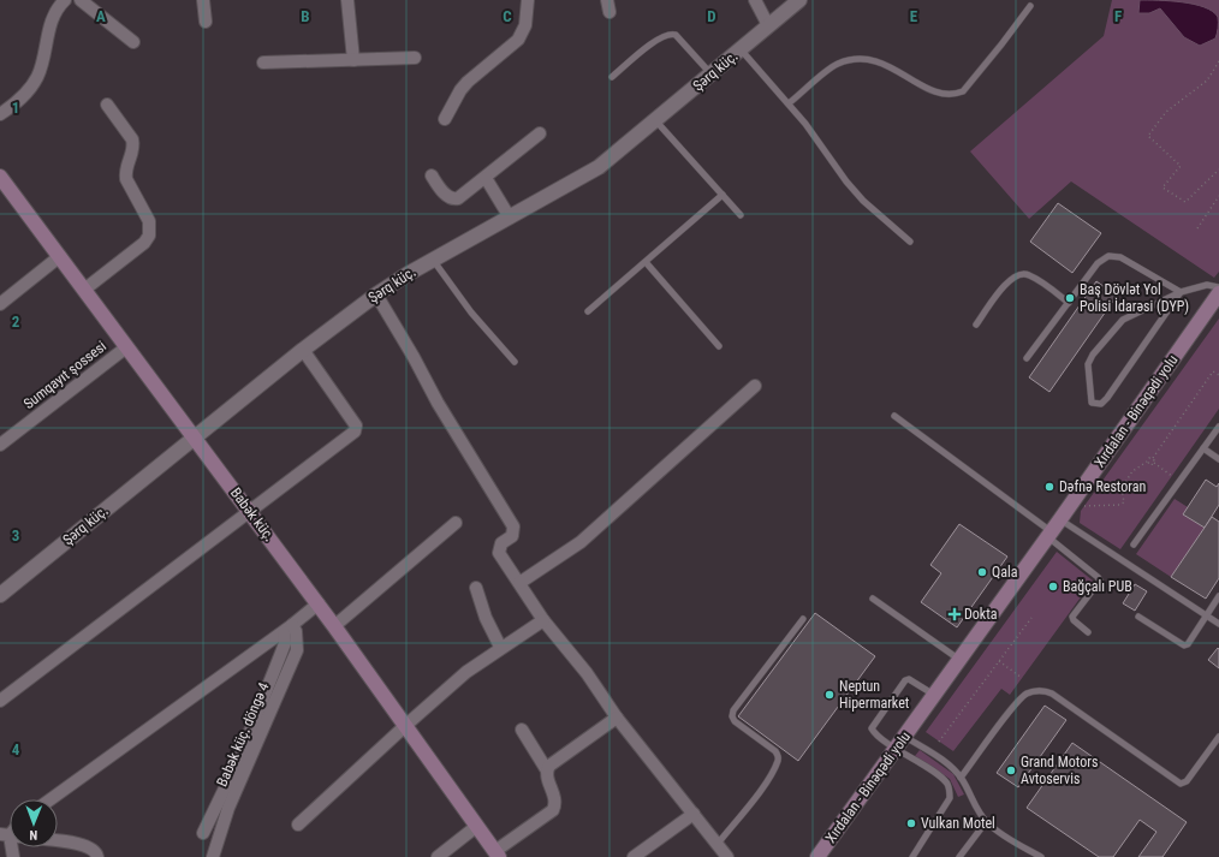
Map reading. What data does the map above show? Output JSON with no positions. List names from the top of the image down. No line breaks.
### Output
{"streets":{"main road":["Xırdalan - Binəqədi yolu","Babək küç."],"street":["Şərq küç.","Sumqayıt şossesi","Babək küç. döngə 4"]},"crossings":[["Şərq küç.","Babək küç."],["Sumqayıt şossesi","Babək küç."]],"places":{"other":["Baş Dövlət Yol Polisi İdarəsi (DYP)","Dəfnə Restoran","Qala","Bağçalı PUB","Neptun Hipermarket","Grand Motors Avtoservis","Vulkan Motel"],"health":["Dokta"]},"north":"bottom","grid":{"columns":["A","B","C","D","E","F"],"rows":["1","2","3","4"]}}
